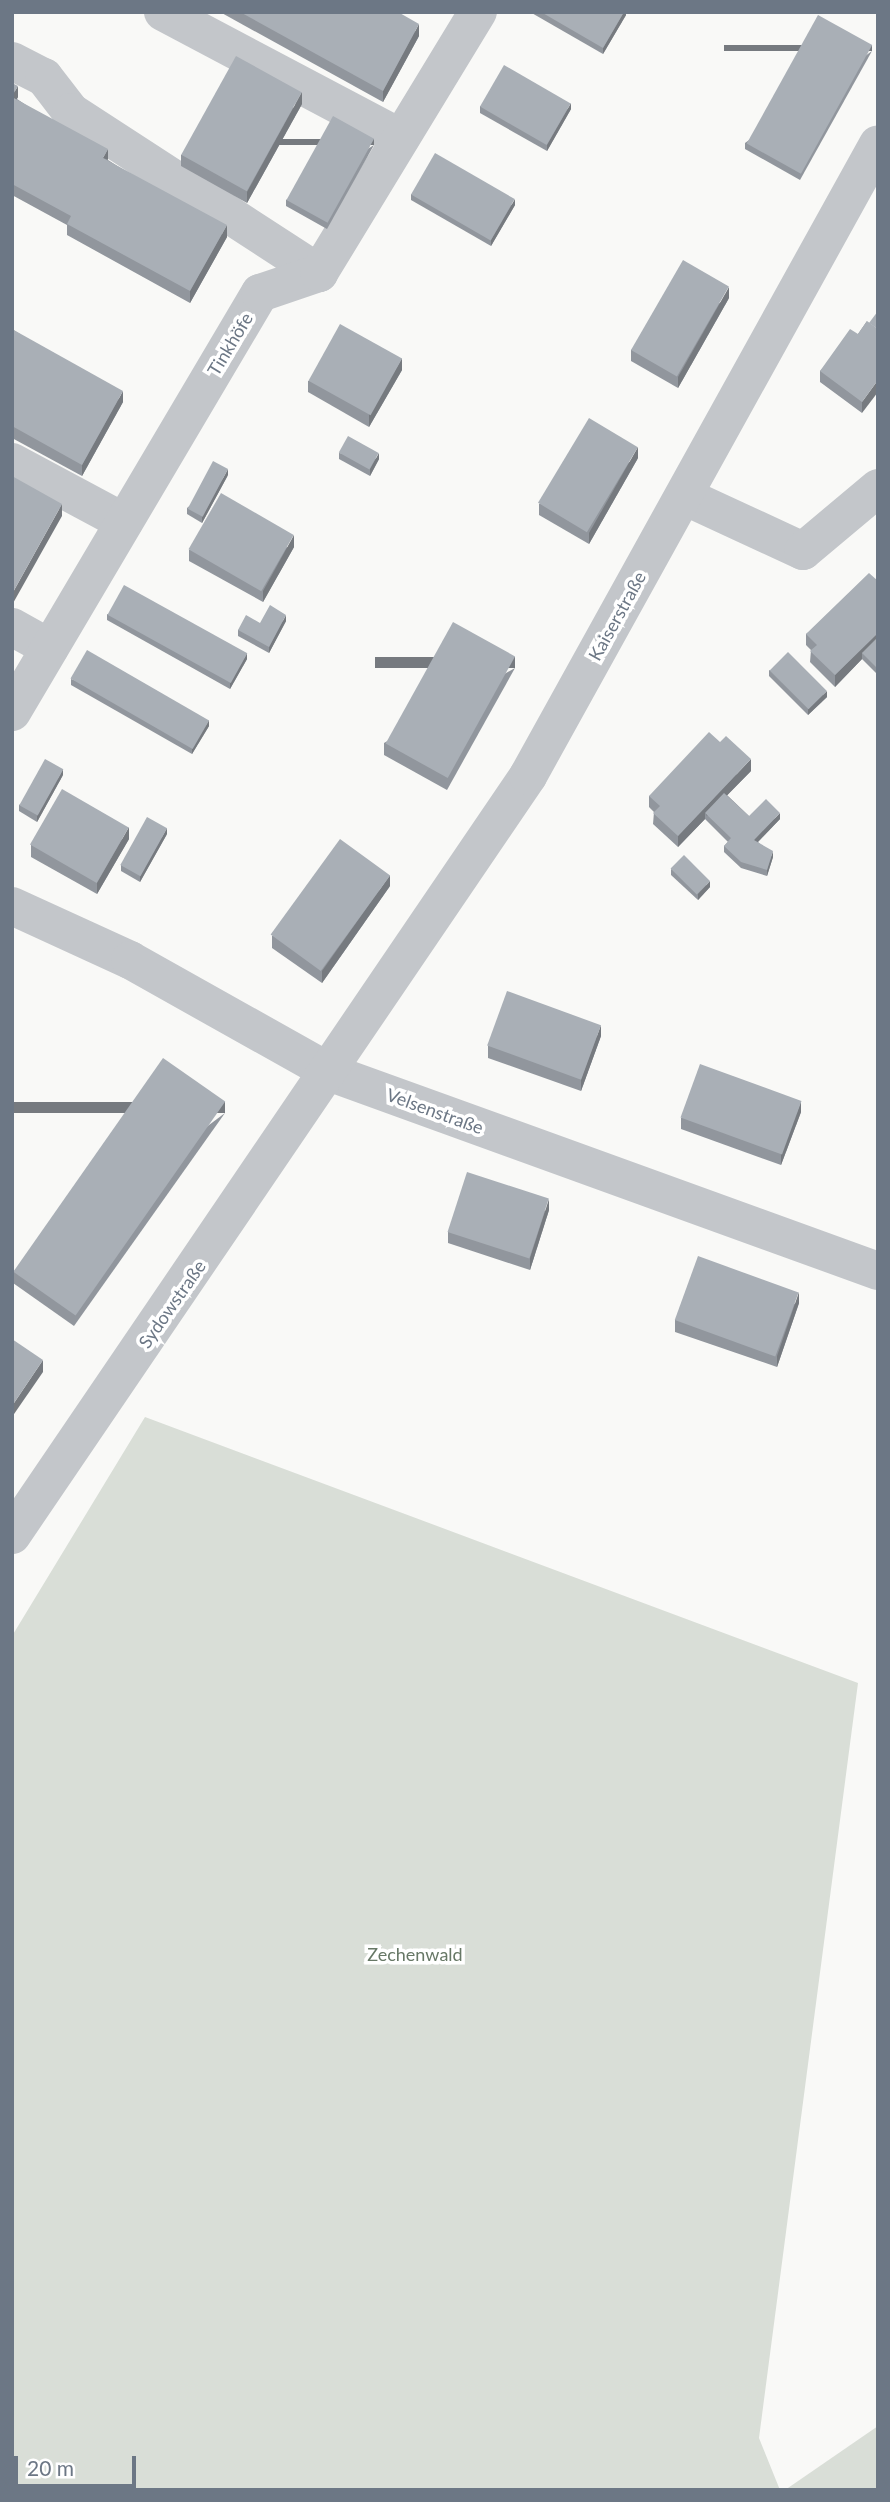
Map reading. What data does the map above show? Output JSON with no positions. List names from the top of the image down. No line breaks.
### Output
{"streets":{"street":["Tinkhöfe","Kaiserstraße","Velsenstraße","Sydowstraße"]},"crossings":[["Kaiserstraße","Velsenstraße"],["Kaiserstraße","Sydowstraße"],["Velsenstraße","Sydowstraße"]],"parks":["Zechenwald"],"scale_bar":"20 m"}
